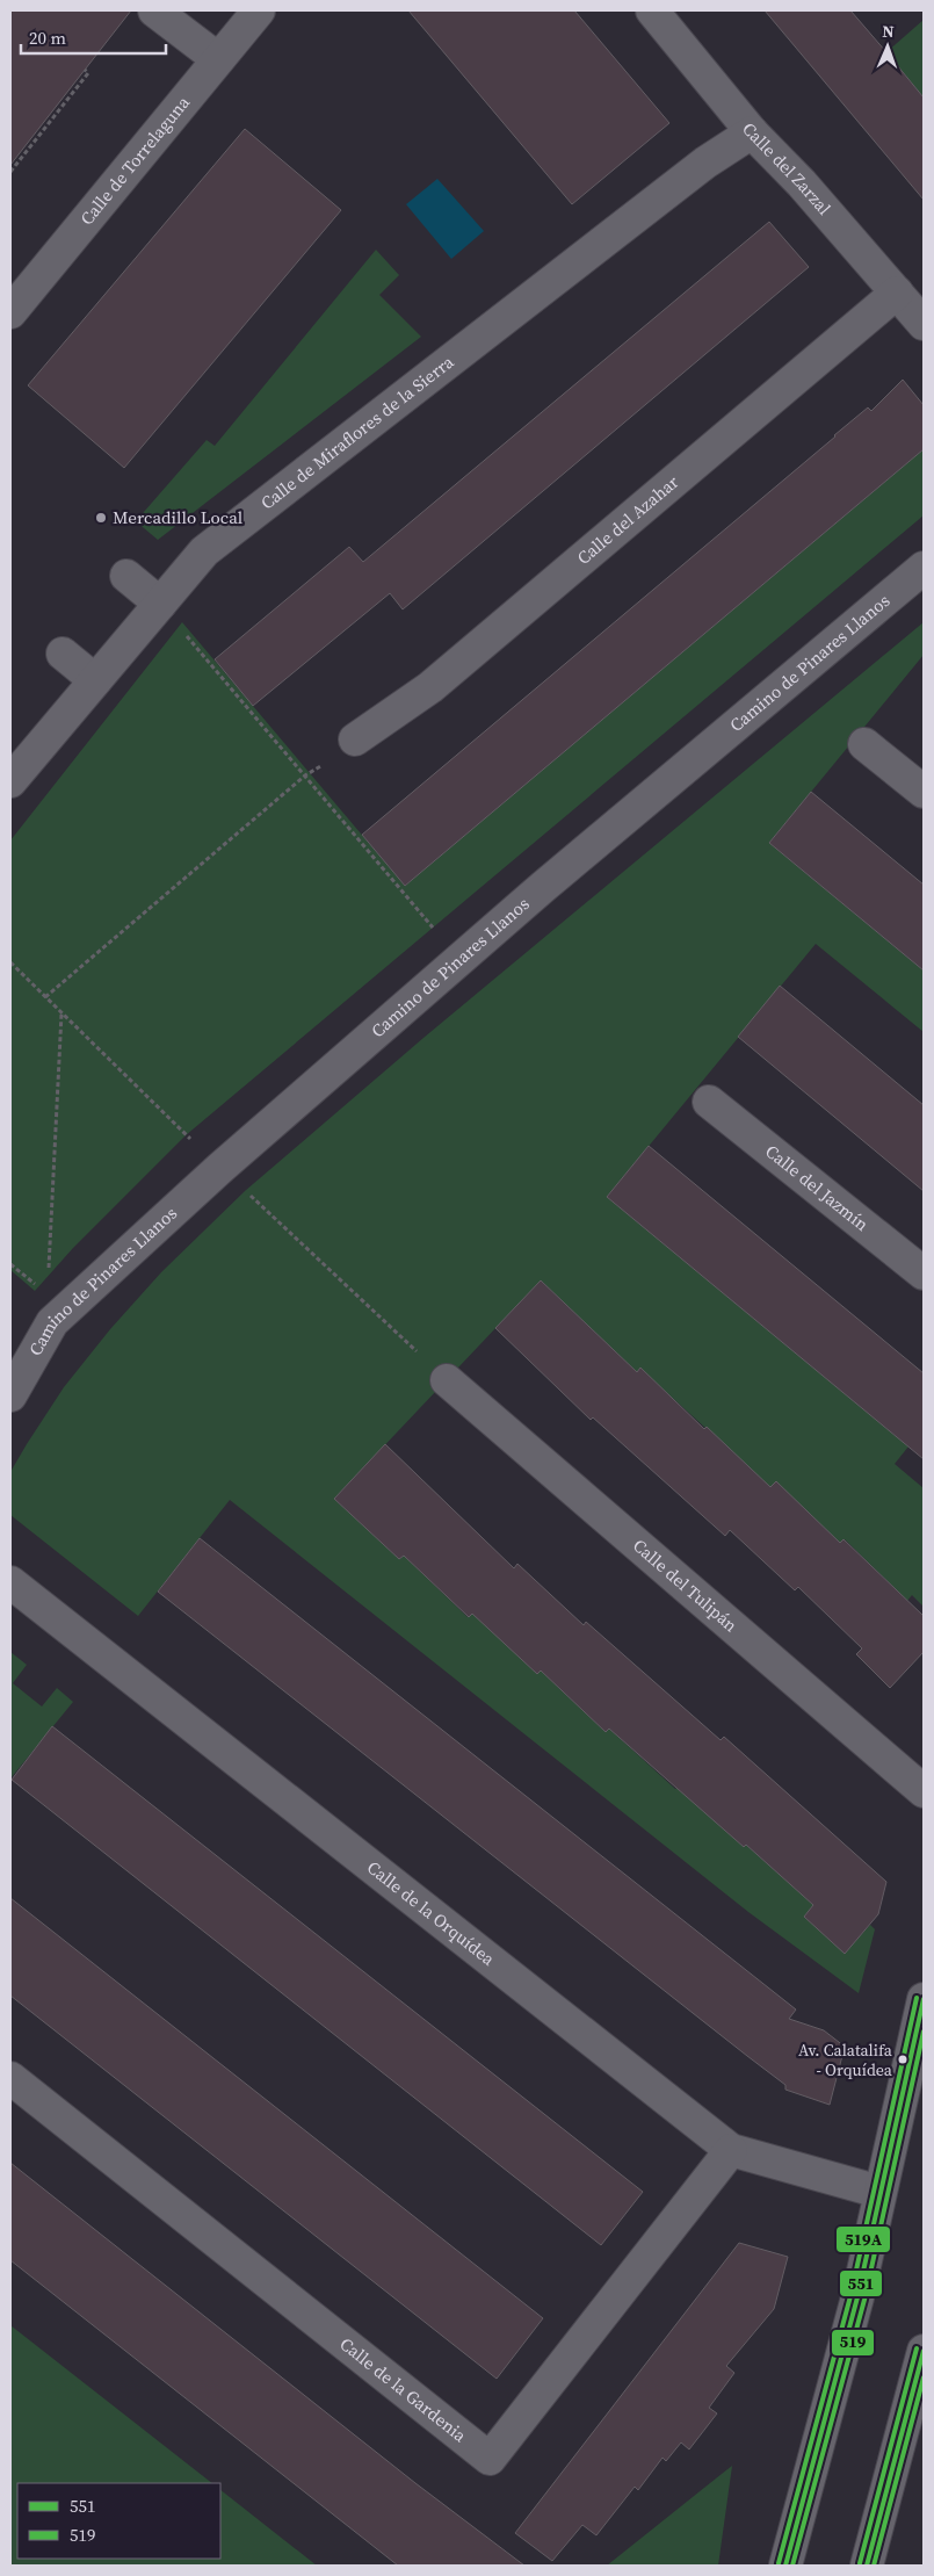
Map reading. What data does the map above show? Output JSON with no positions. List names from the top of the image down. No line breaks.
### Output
{"streets":{"street":["Calle de Torrelaguna","Calle del Zarzal","Calle de Miraflores de la Sierra","Calle del Azahar","Camino de Pinares Llanos","Calle del Jazmín","Calle del Tulipán","Calle de la Orquídea","Calle de la Gardenia"]},"crossings":[["Calle del Zarzal","Calle de Miraflores de la Sierra"],["Calle del Zarzal","Calle del Azahar"],["Calle de la Orquídea","Calle de la Gardenia"]],"places":["Mercadillo Local","Av. Calatalifa - Orquídea"],"lines":["transit line 519A","transit line 551","transit line 519"],"legend":["551","519"],"scale_bar":"20 m","north":"top"}
